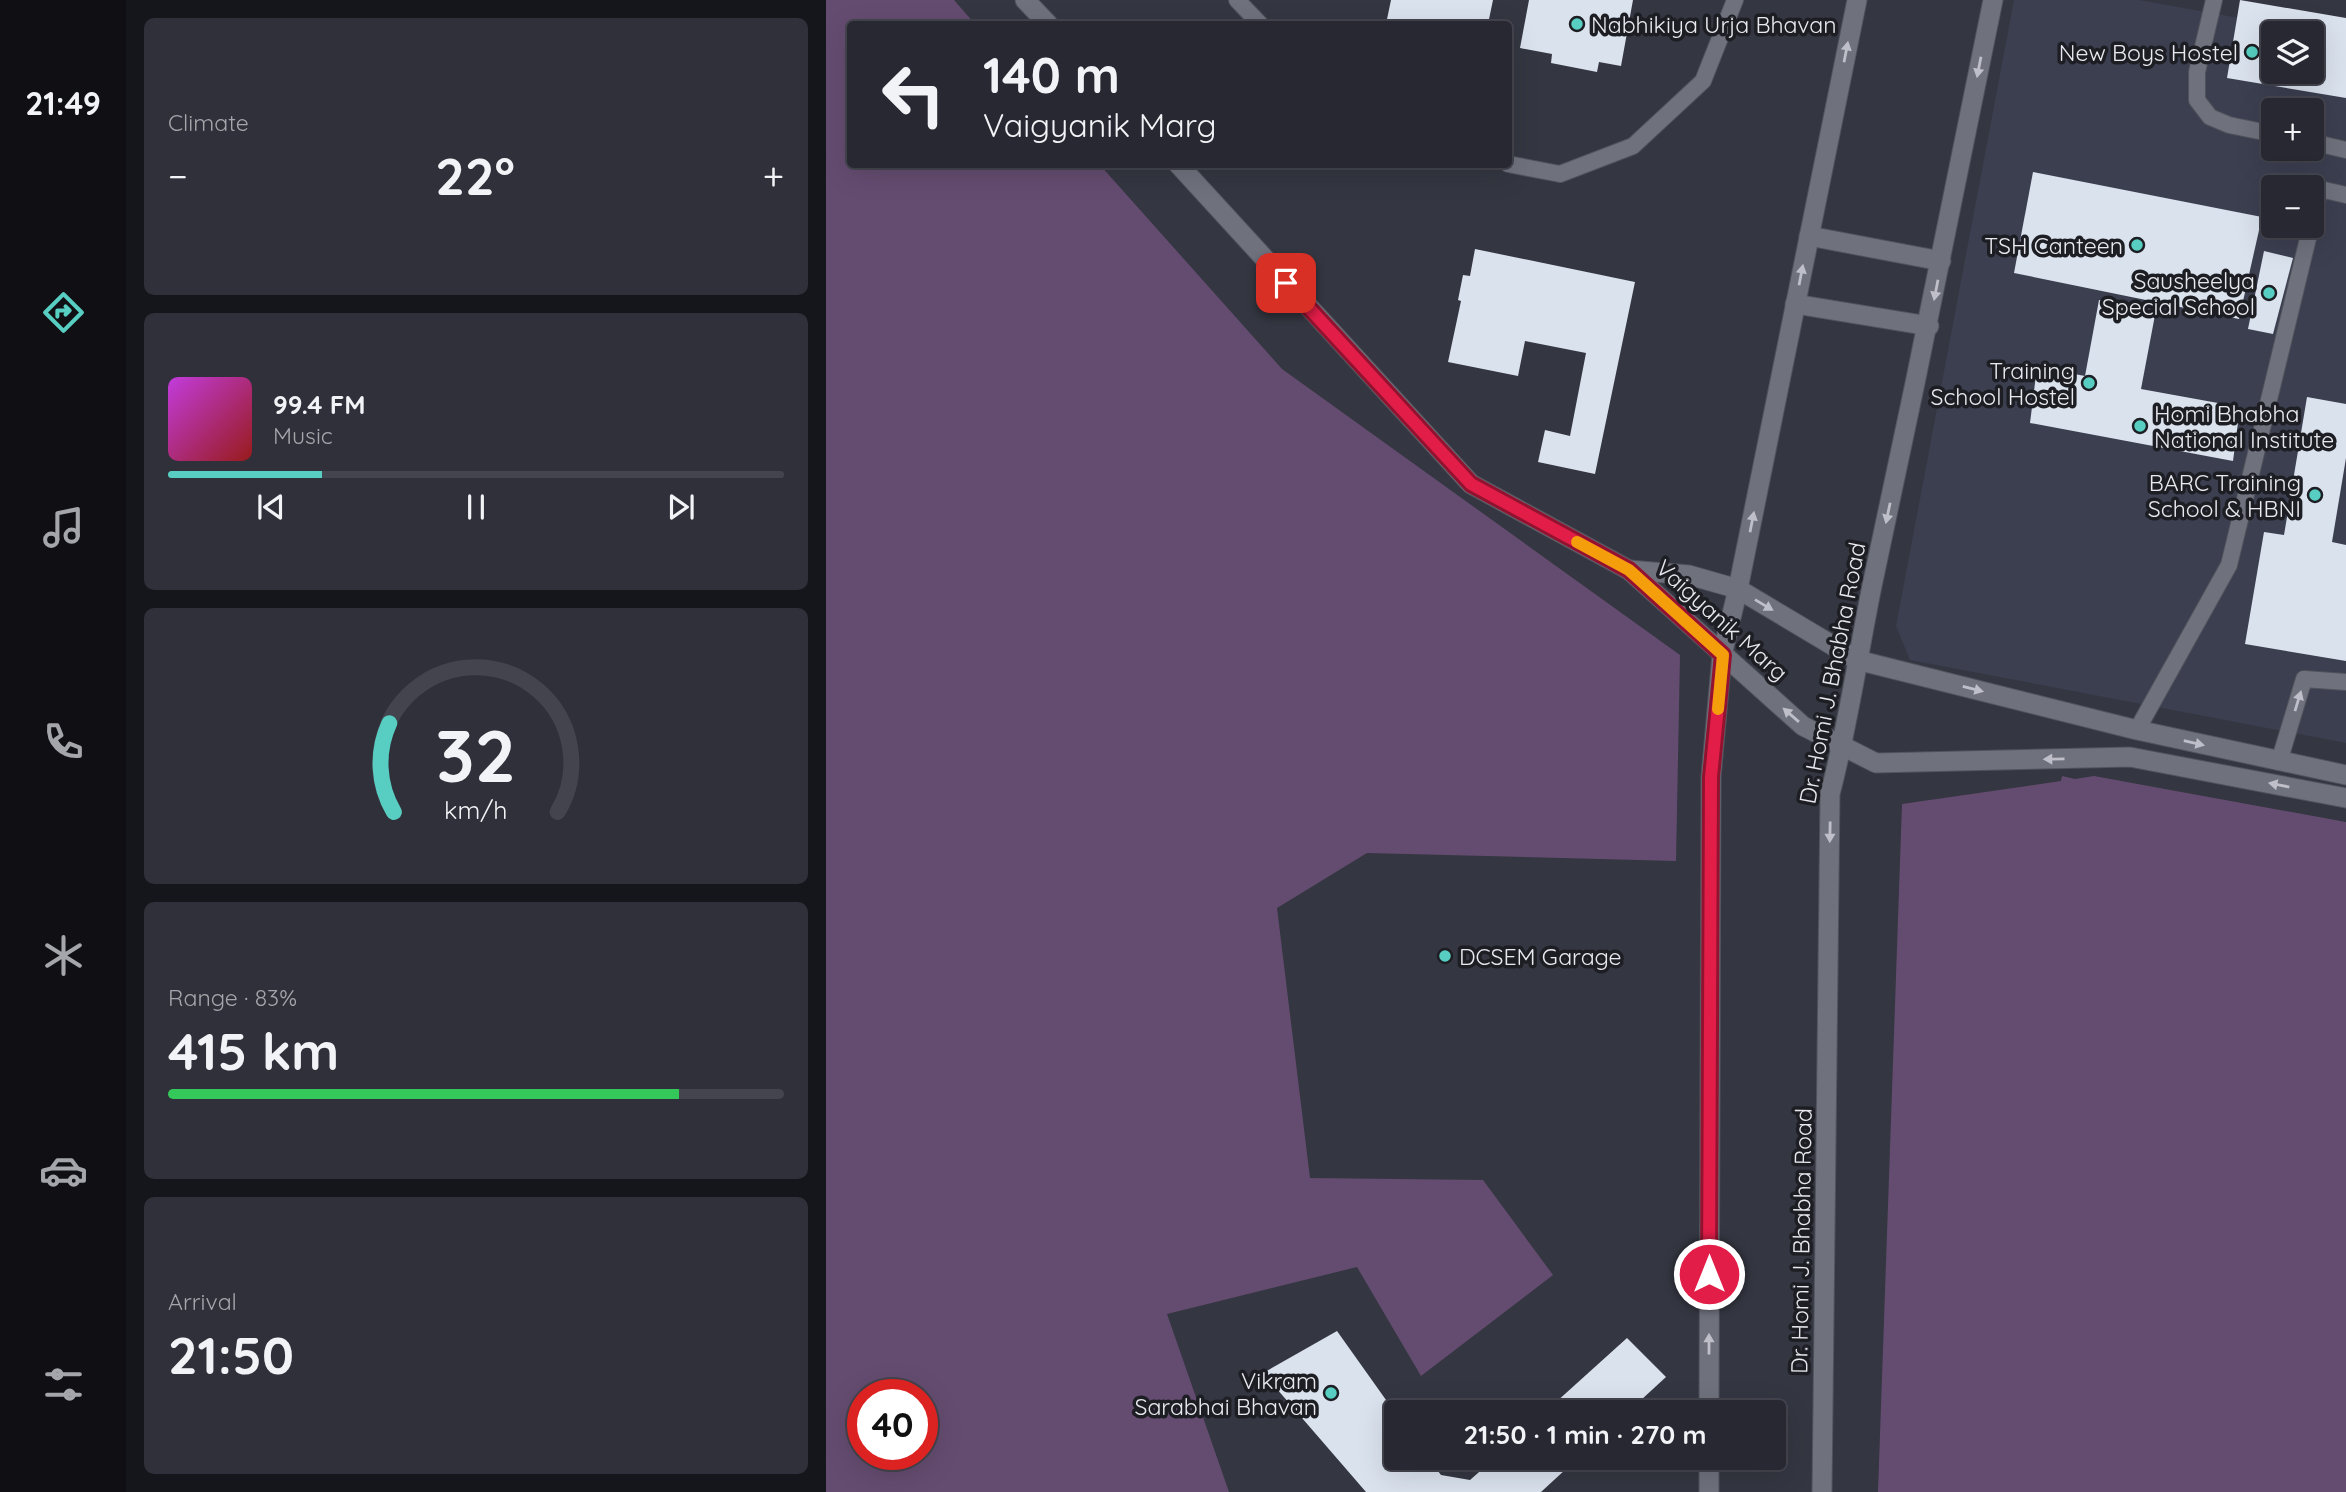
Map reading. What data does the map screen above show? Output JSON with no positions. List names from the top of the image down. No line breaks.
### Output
{"streets":{"street":["Vaigyanik Marg","Dr. Homi J. Bhabha Road"]},"crossings":[["Vaigyanik Marg","Dr. Homi J. Bhabha Road"]],"places":["Nabhikiya Urja Bhavan","New Boys Hostel","TSH Canteen","Sausheelya Special School","Training School Hostel","Homi Bhabha National Institute","BARC Training School & HBNI","DCSEM Garage","Vikram Sarabhai Bhavan"],"page":{"tabs":"21:49","tile":["Climate",["Range · 83%","415 km"],["Arrival","21:50"]],"map_buttons":["+","−"],"turn":["140 m","Vaigyanik Marg"],"heat":["−","22°","+"],"song":["99.4 FM","Music"],"limit":"40","trip":"21:50 · 1 min · 270 m","gauge":["32","km/h"]}}
